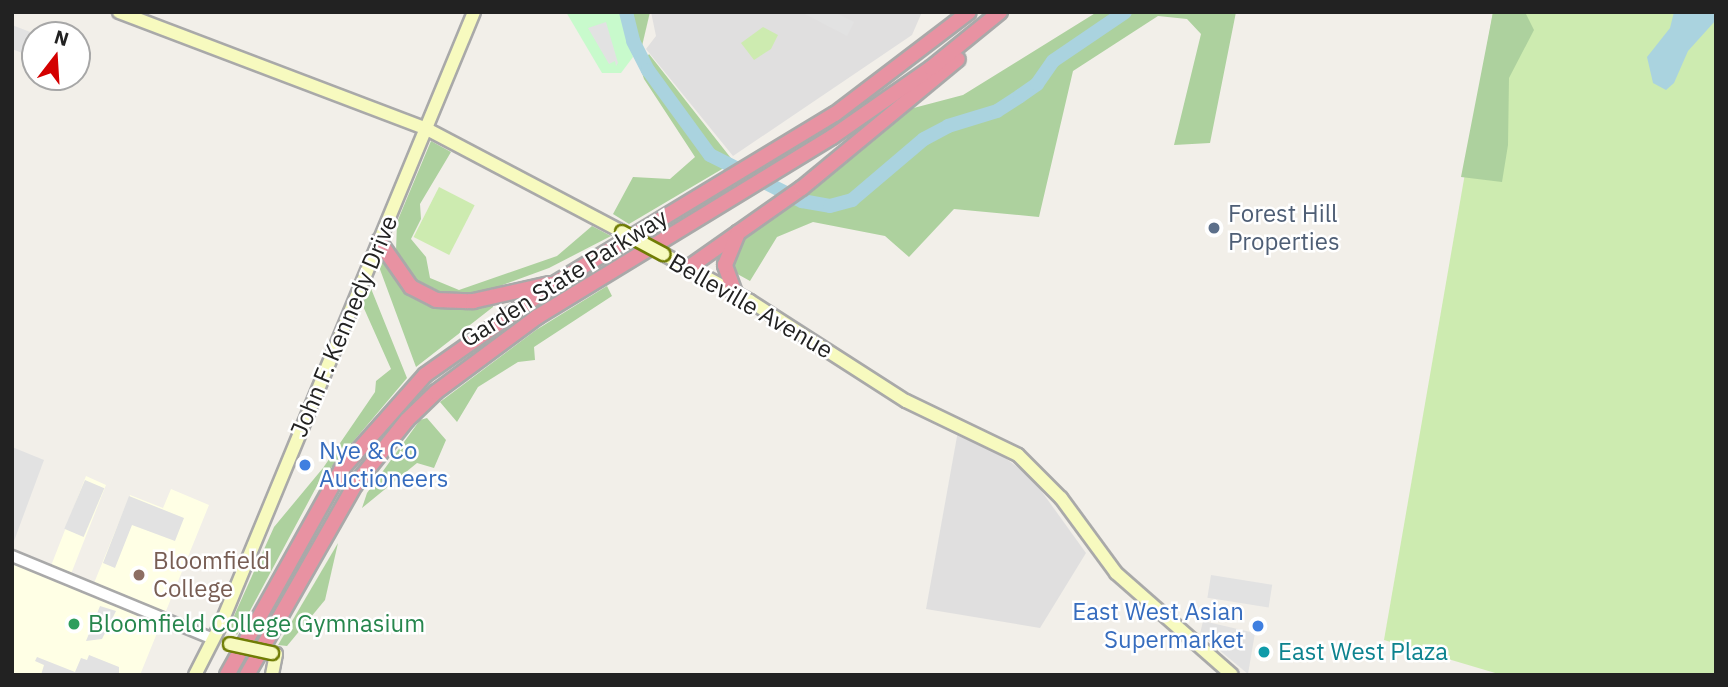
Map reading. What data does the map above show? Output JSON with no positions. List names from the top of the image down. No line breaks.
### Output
{"streets":{"highway":["Garden State Parkway"],"main road":["Belleville Avenue","John F. Kennedy Drive"]},"crossings":[["Belleville Avenue","John F. Kennedy Drive"]],"places":["Forest Hill Properties","Nye & Co Auctioneers","Bloomfield College","Bloomfield College Gymnasium","East West Asian Supermarket","East West Plaza"],"north":"top"}
